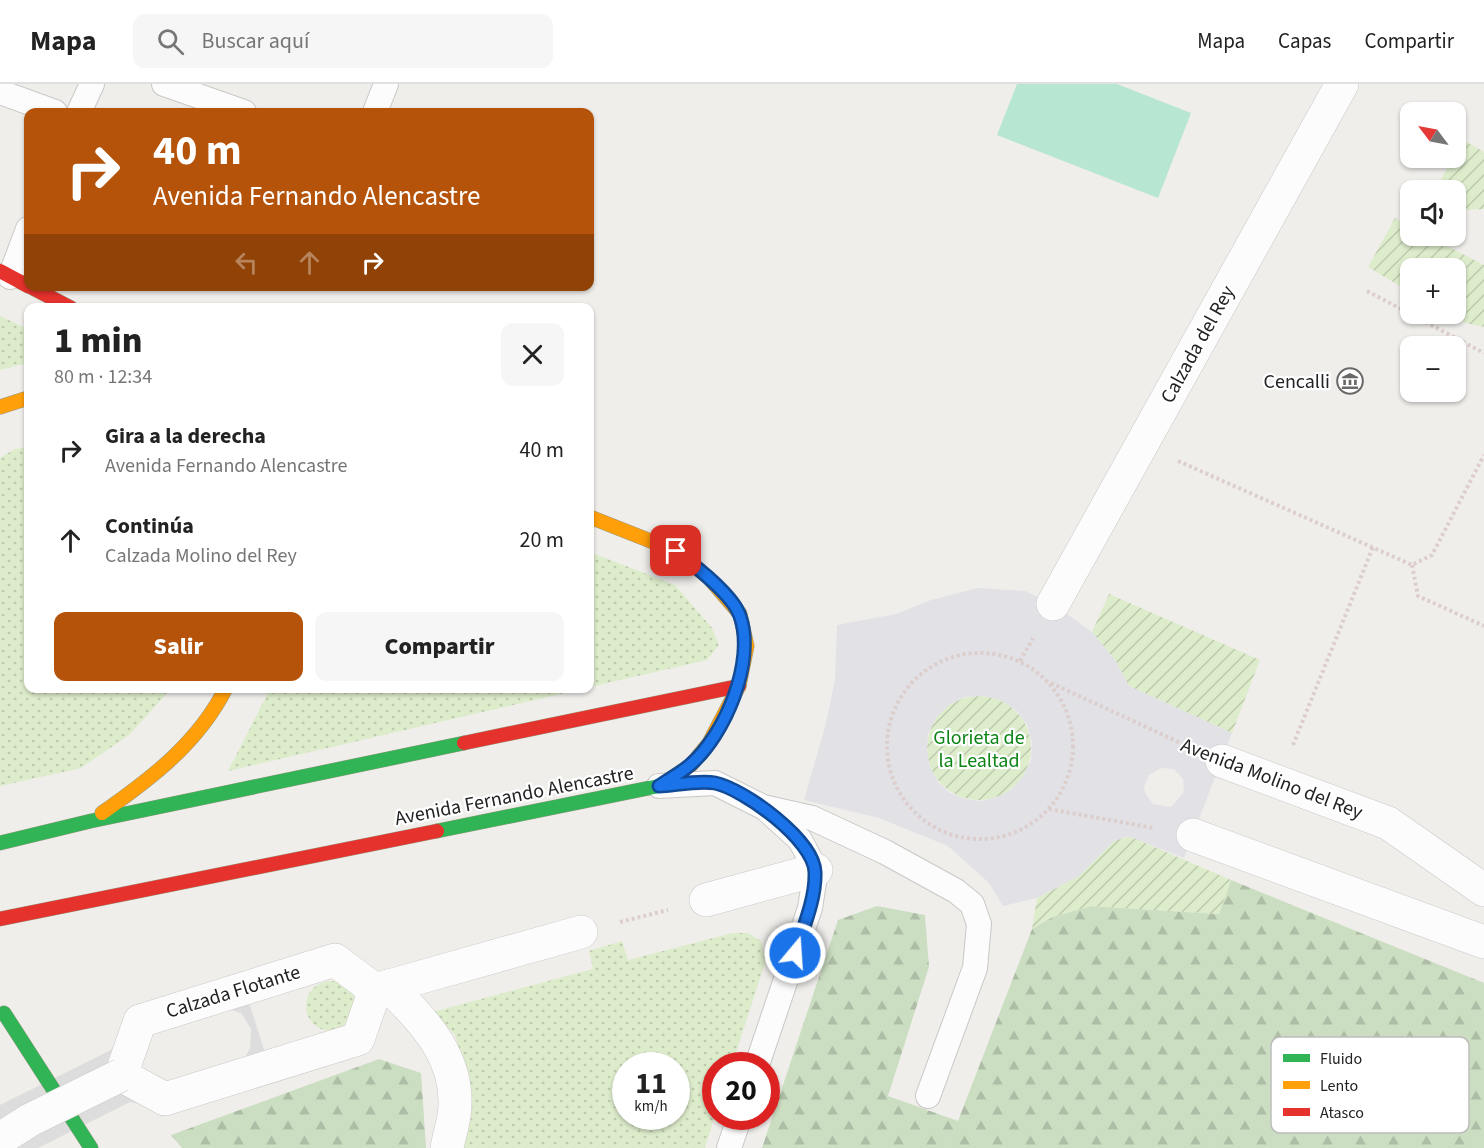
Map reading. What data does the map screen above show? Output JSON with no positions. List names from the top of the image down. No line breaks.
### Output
{"streets":{"street":["Calzada del Rey","Avenida Molino del Rey","Avenida Fernando Alencastre","Calzada Flotante"]},"parks":["Glorieta de la Lealtad"],"places":{"museum":["Cencalli"]},"legend":["Fluido","Lento","Atasco"],"north":"top left","page":{"header":"Mapa","search":"Buscar aquí","nav":["Mapa","Capas","Compartir"],"map_buttons":["+","−"],"turn":["40 m","Avenida Fernando Alencastre"],"heading":["1 min","80 m · 12:34"],"list":[{"name":"Gira a la derecha","note":"Avenida Fernando Alencastre","value":"40 m"},{"name":"Continúa","note":"Calzada Molino del Rey","value":"20 m"}],"buttons":["Salir","Compartir"],"speed":"11 km/h","limit":"20"}}
